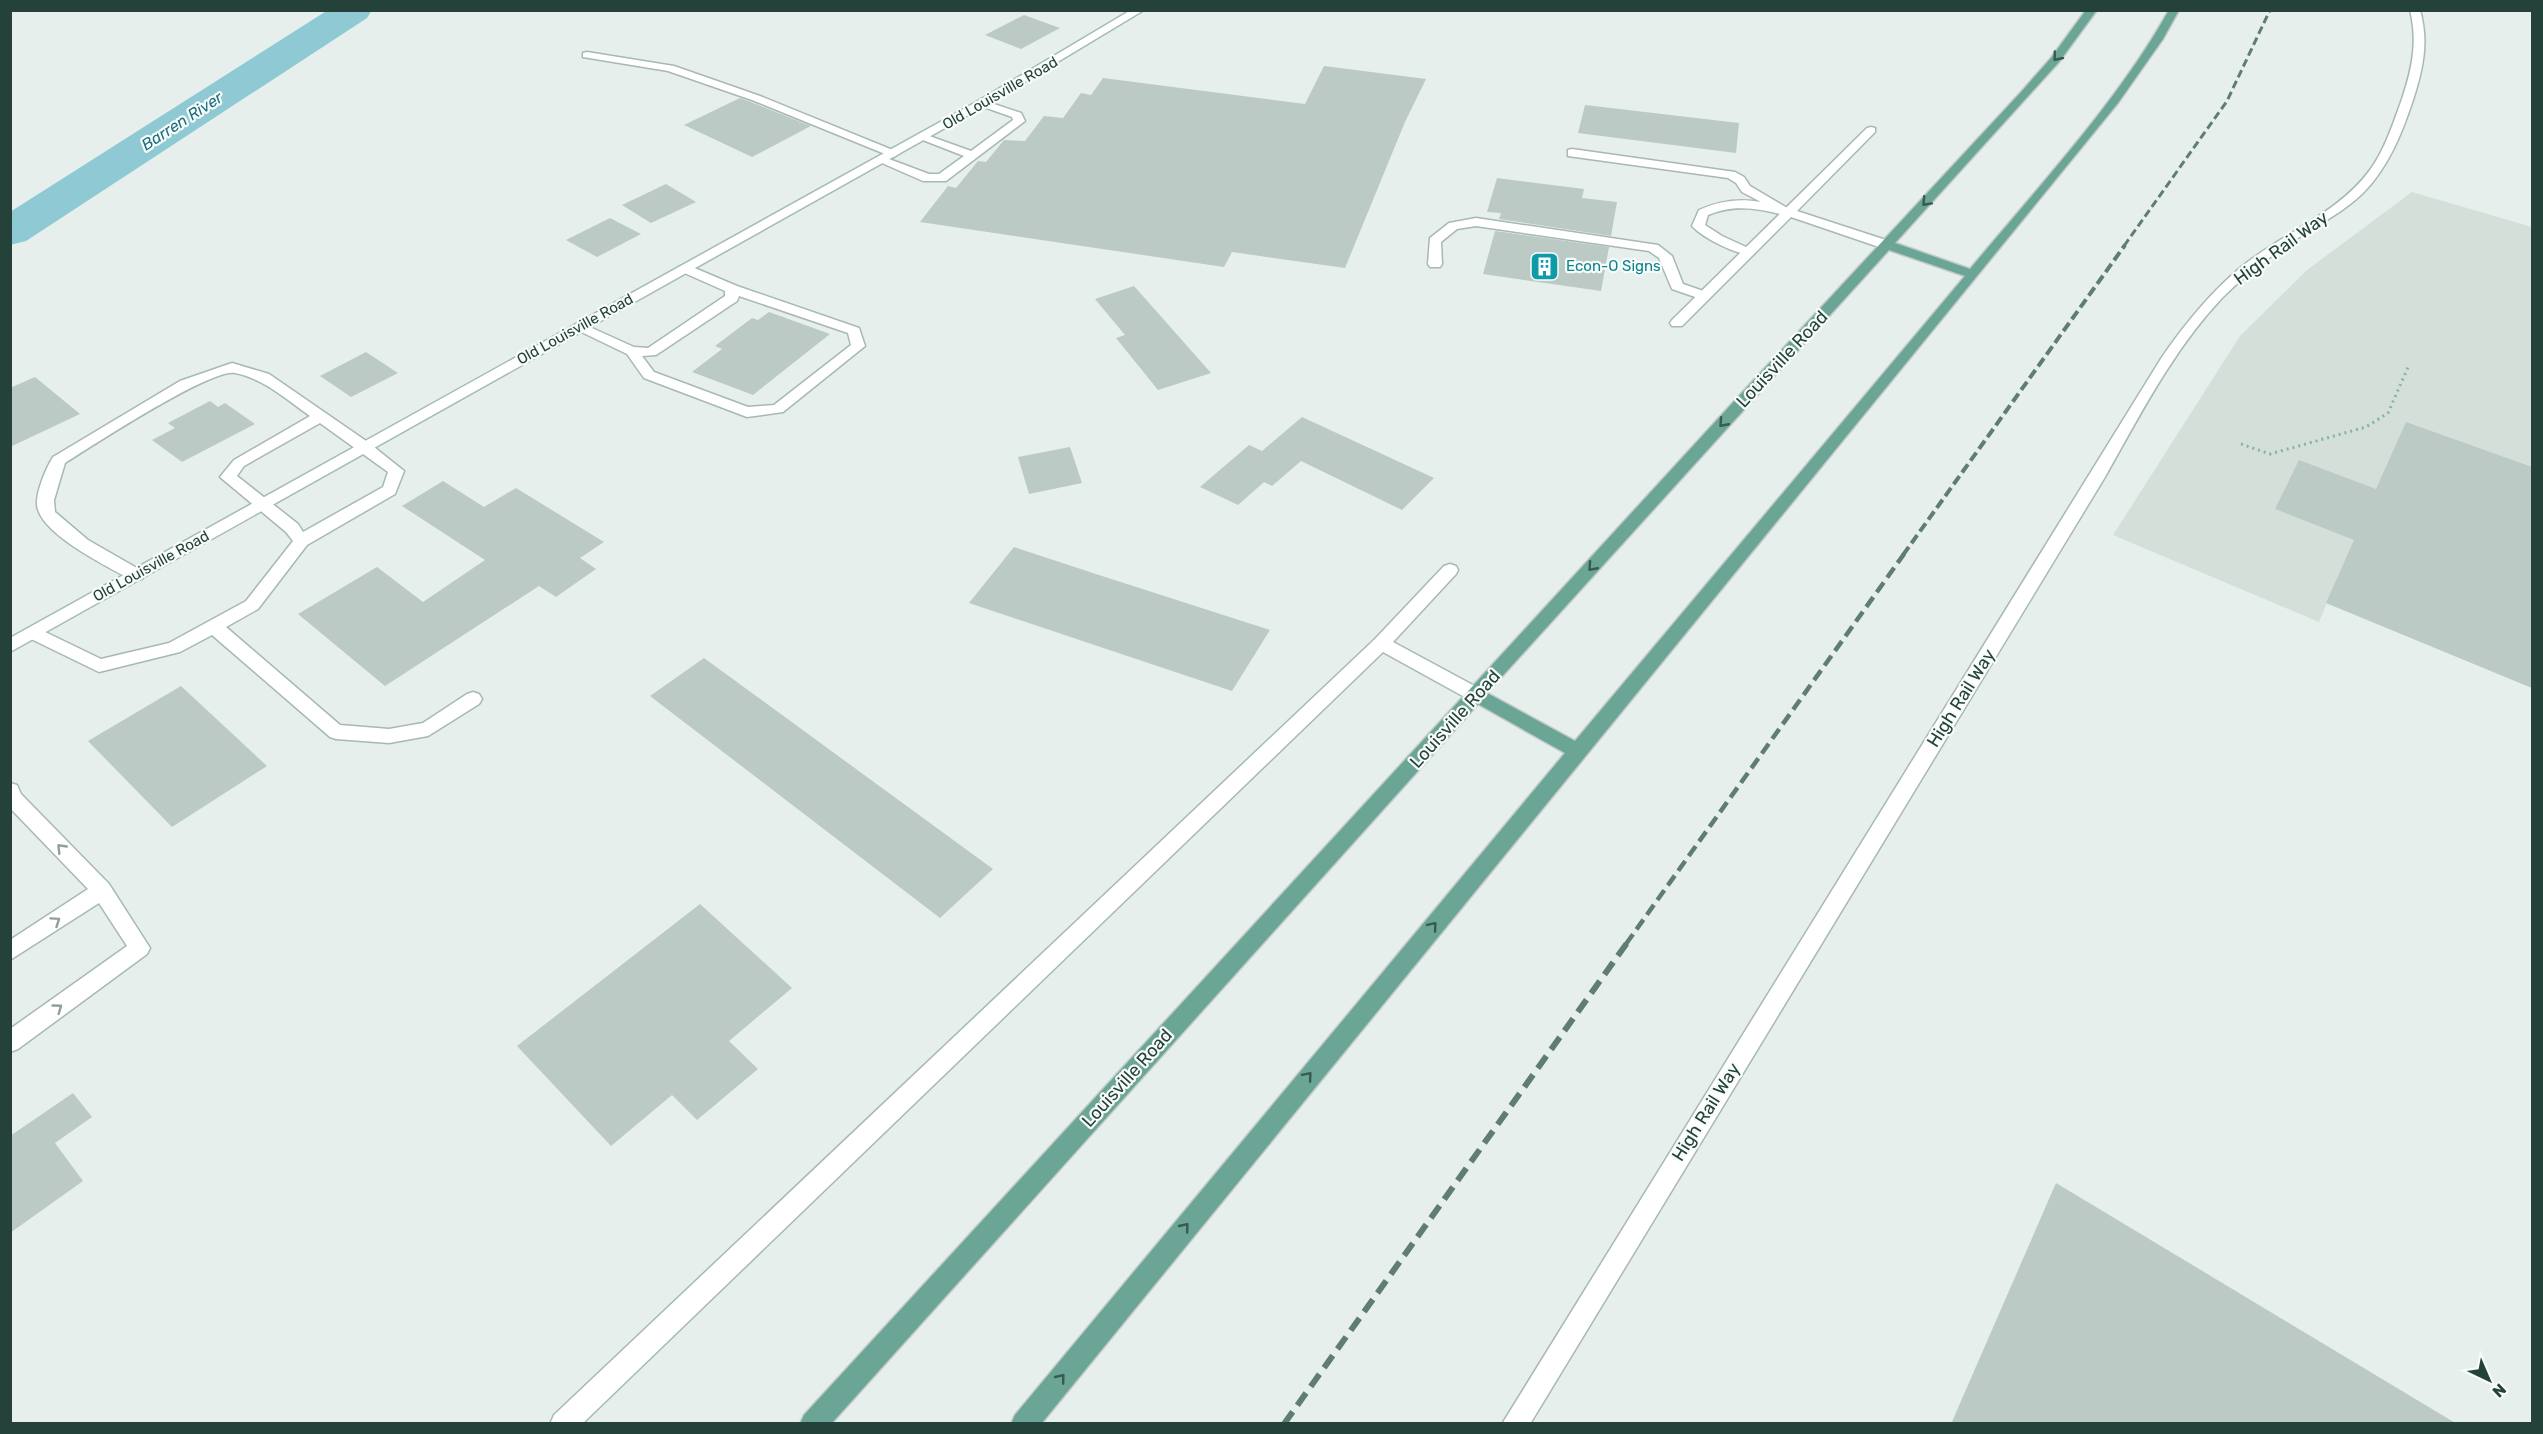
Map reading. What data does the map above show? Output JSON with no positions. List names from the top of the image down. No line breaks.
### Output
{"streets":{"main road":["Louisville Road"],"street":["Old Louisville Road","High Rail Way"]},"water":["Barren River"],"places":{"building":["Econ-O Signs"]},"north":"bottom right"}
